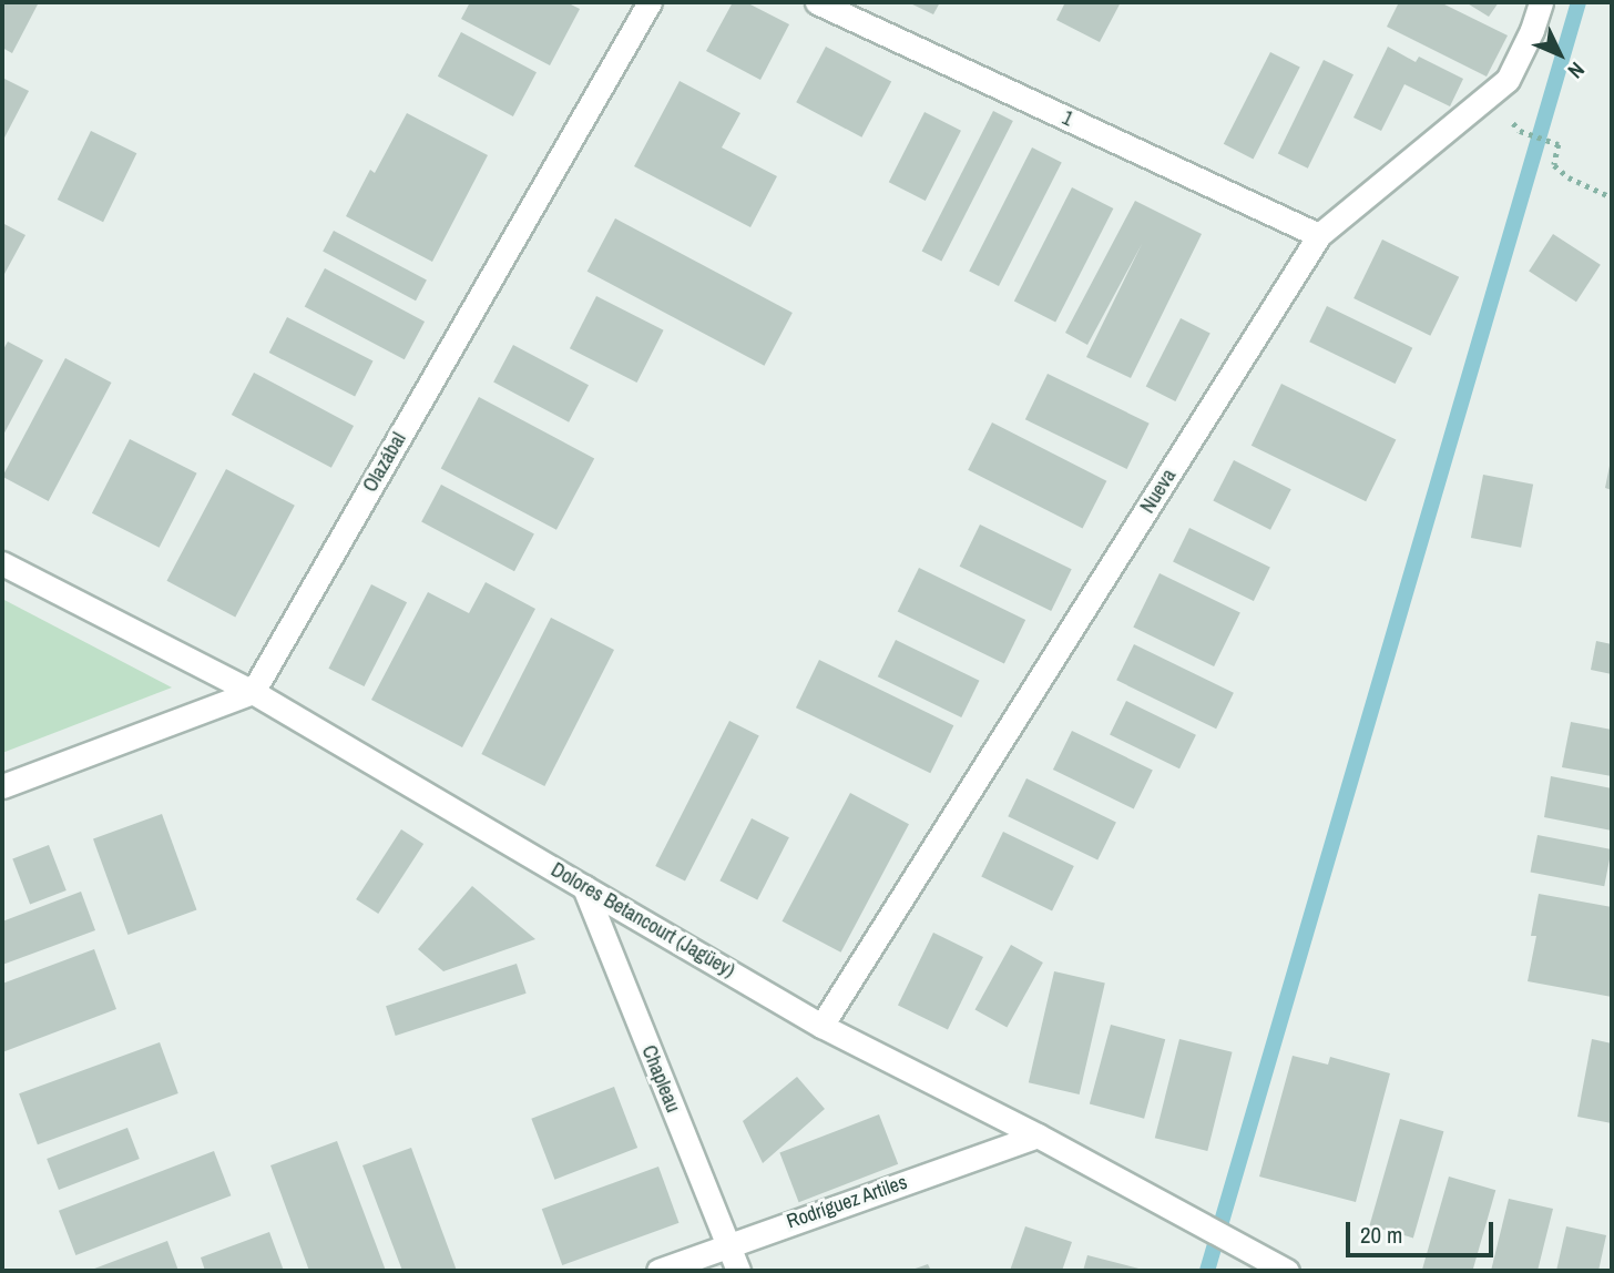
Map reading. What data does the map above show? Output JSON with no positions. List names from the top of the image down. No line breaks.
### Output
{"streets":{"street":["1","Olazábal","Nueva","Dolores Betancourt (Jagüey)","Chapleau","Rodríguez Artiles"]},"crossings":[["1","Nueva"],["Olazábal","Dolores Betancourt (Jagüey)"],["Nueva","Dolores Betancourt (Jagüey)"],["Dolores Betancourt (Jagüey)","Chapleau"],["Dolores Betancourt (Jagüey)","Rodríguez Artiles"],["Chapleau","Rodríguez Artiles"]],"scale_bar":"20 m","north":"bottom right"}
